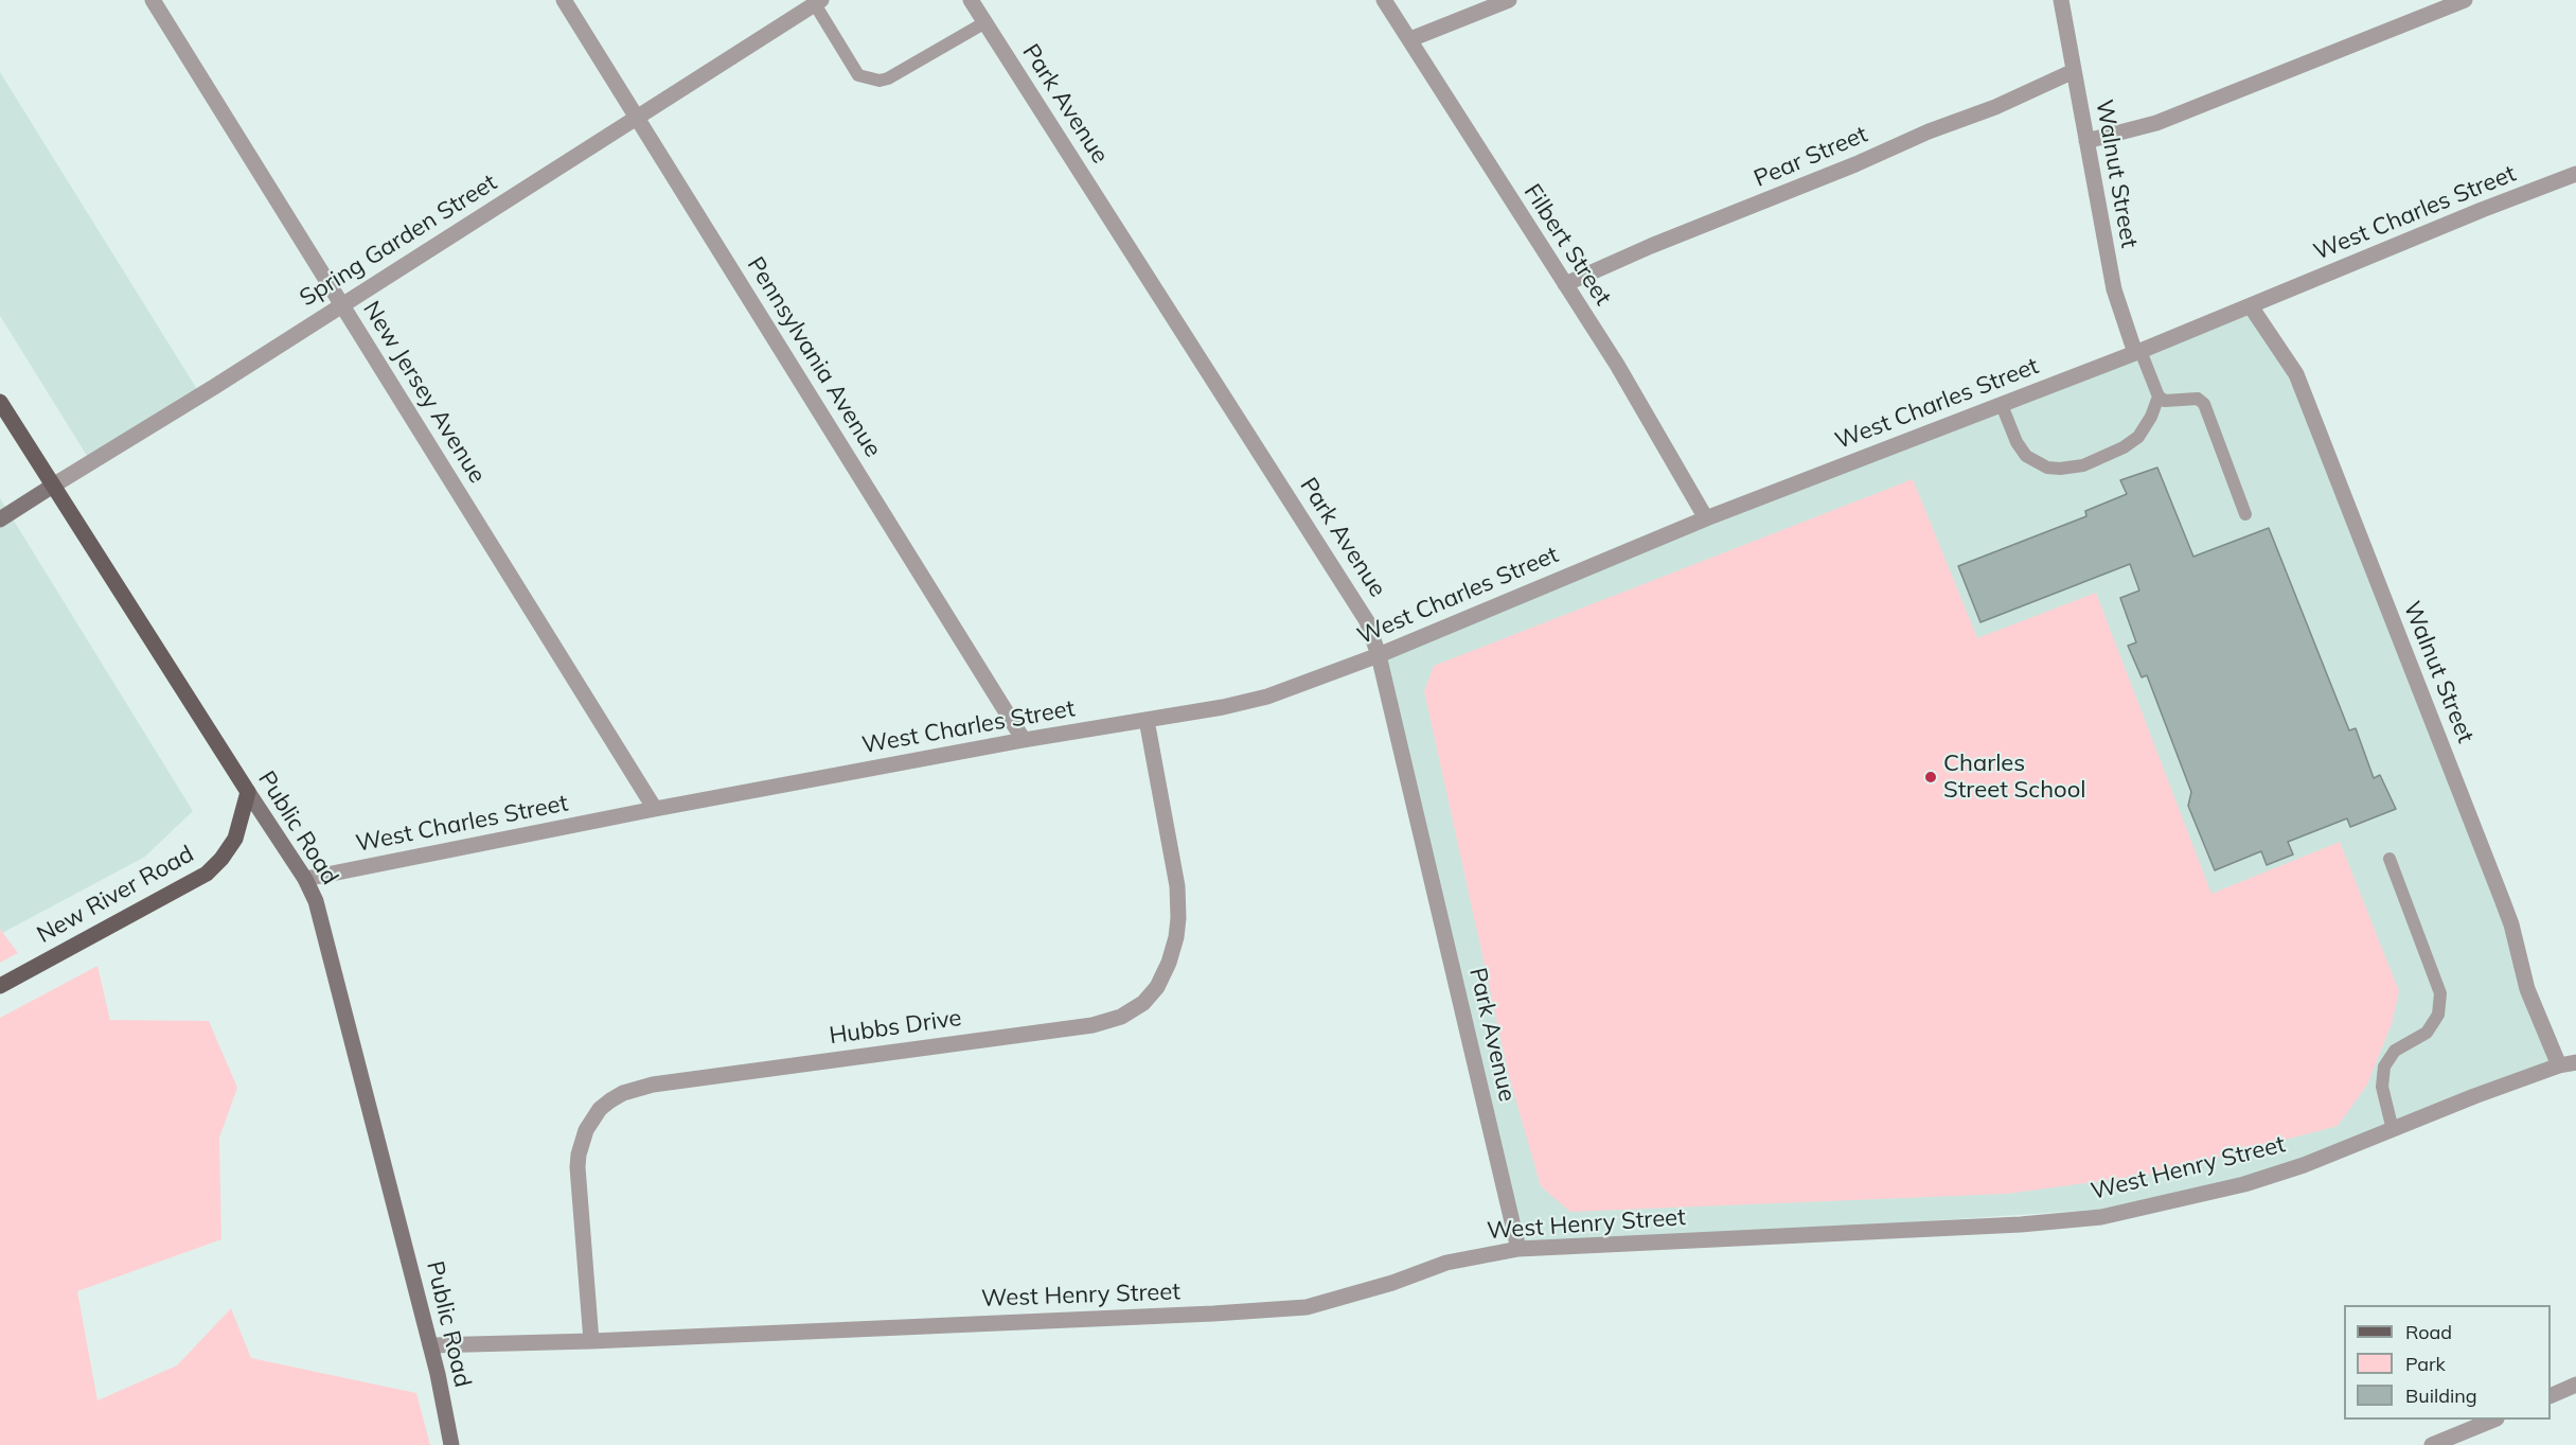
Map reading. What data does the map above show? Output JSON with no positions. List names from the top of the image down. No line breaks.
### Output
{"streets":{"main road":["Public Road","New River Road"],"street":["Park Avenue","Pear Street","Walnut Street","West Charles Street","Spring Garden Street","Filbert Street","Pennsylvania Avenue","New Jersey Avenue","Hubbs Drive","West Henry Street"]},"crossings":[["Park Avenue","West Charles Street"],["Park Avenue","West Henry Street"],["Pear Street","Walnut Street"],["Pear Street","Filbert Street"],["Walnut Street","West Charles Street"],["Walnut Street","West Henry Street"],["West Charles Street","Filbert Street"],["West Charles Street","Pennsylvania Avenue"],["West Charles Street","New Jersey Avenue"],["West Charles Street","Public Road"],["West Charles Street","Hubbs Drive"],["Spring Garden Street","Pennsylvania Avenue"],["Spring Garden Street","New Jersey Avenue"],["Spring Garden Street","Public Road"],["Public Road","New River Road"],["Public Road","West Henry Street"],["Hubbs Drive","West Henry Street"]],"places":["Charles Street School"],"legend":["Road","Park","Building"]}
